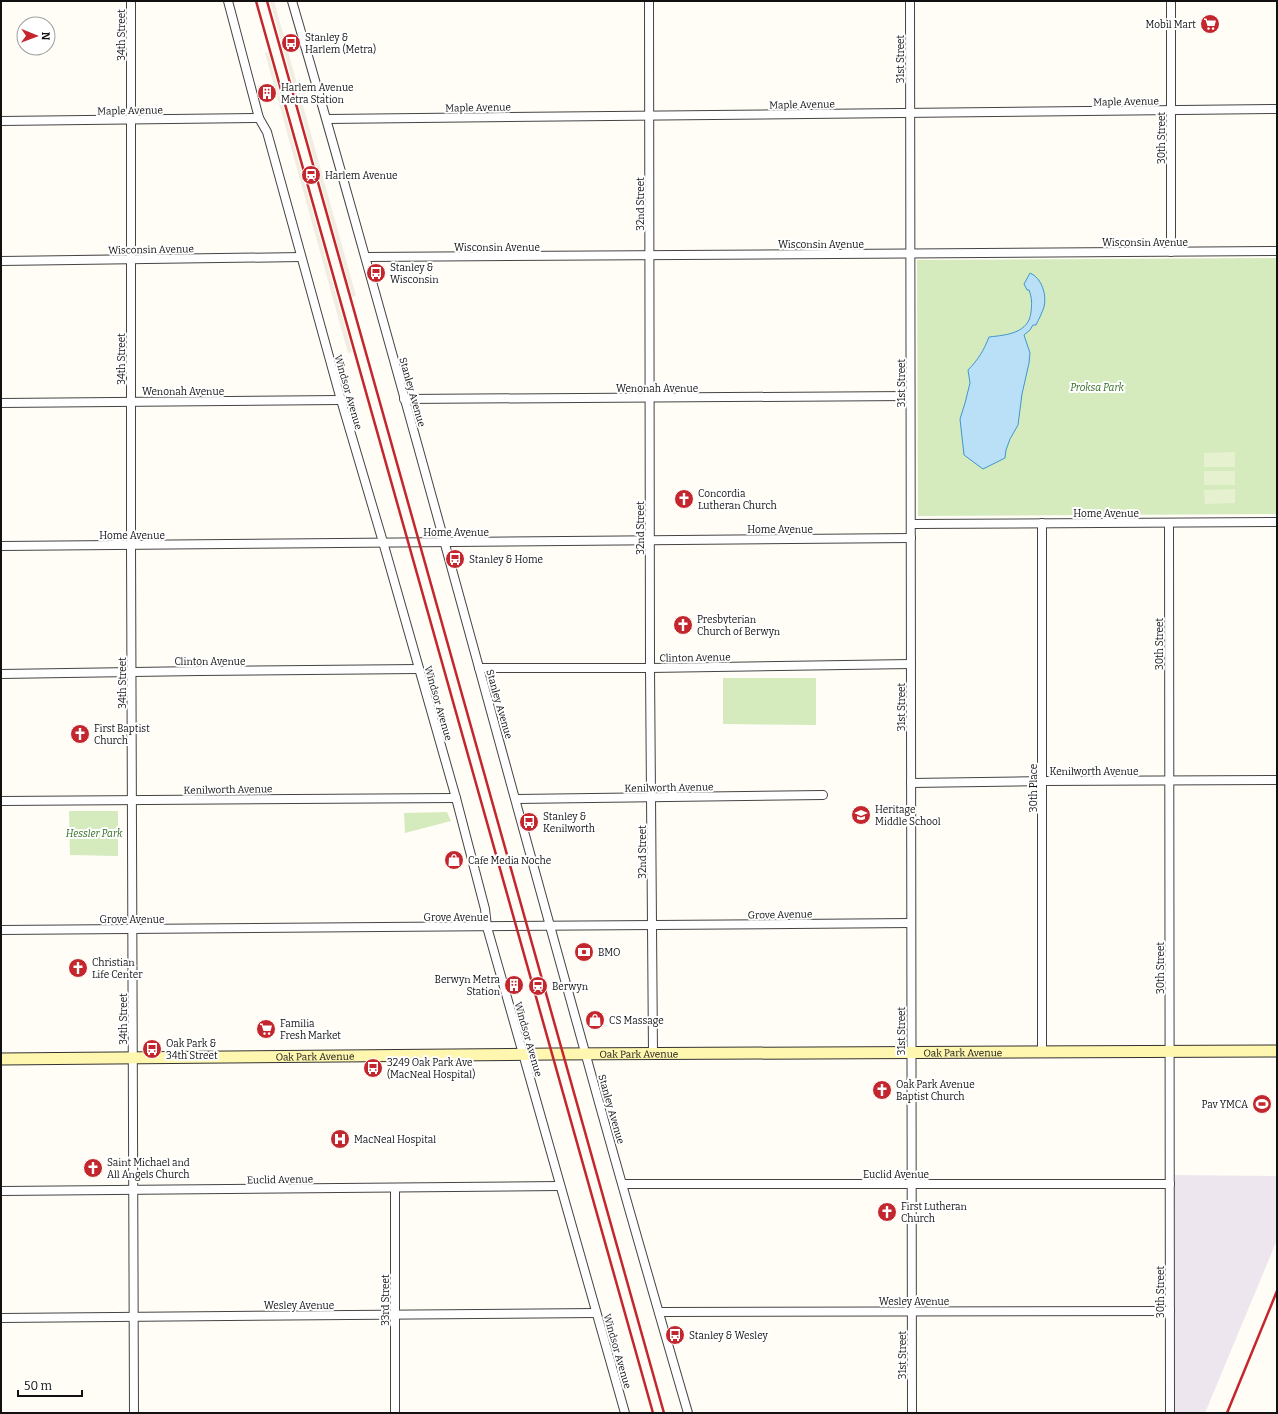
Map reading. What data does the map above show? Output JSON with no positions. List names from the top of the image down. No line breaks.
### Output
{"streets":{"street":["34th Street","31st Street","Maple Avenue","30th Street","32nd Street","Wisconsin Avenue","Wenonah Avenue","Windsor Avenue","Stanley Avenue","Home Avenue","Clinton Avenue","Kenilworth Avenue","30th Place","Grove Avenue","Oak Park Avenue","Euclid Avenue","33rd Street","Wesley Avenue"]},"crossings":[["34th Street","Maple Avenue"],["34th Street","Wisconsin Avenue"],["34th Street","Wenonah Avenue"],["34th Street","Home Avenue"],["34th Street","Clinton Avenue"],["34th Street","Kenilworth Avenue"],["34th Street","Grove Avenue"],["34th Street","Oak Park Avenue"],["34th Street","Euclid Avenue"],["34th Street","Wesley Avenue"],["31st Street","Maple Avenue"],["31st Street","Wisconsin Avenue"],["31st Street","Wenonah Avenue"],["31st Street","Home Avenue"],["31st Street","Clinton Avenue"],["31st Street","Kenilworth Avenue"],["31st Street","Grove Avenue"],["31st Street","Oak Park Avenue"],["31st Street","Euclid Avenue"],["31st Street","Wesley Avenue"],["Maple Avenue","30th Street"],["Maple Avenue","32nd Street"],["Maple Avenue","Windsor Avenue"],["Maple Avenue","Stanley Avenue"],["30th Street","Wisconsin Avenue"],["30th Street","Home Avenue"],["30th Street","Kenilworth Avenue"],["30th Street","Oak Park Avenue"],["30th Street","Euclid Avenue"],["30th Street","Wesley Avenue"],["32nd Street","Wisconsin Avenue"],["32nd Street","Wenonah Avenue"],["32nd Street","Home Avenue"],["32nd Street","Clinton Avenue"],["32nd Street","Kenilworth Avenue"],["32nd Street","Grove Avenue"],["32nd Street","Oak Park Avenue"],["Wisconsin Avenue","Windsor Avenue"],["Wisconsin Avenue","Stanley Avenue"],["Wenonah Avenue","Windsor Avenue"],["Wenonah Avenue","Stanley Avenue"],["Windsor Avenue","Home Avenue"],["Windsor Avenue","Clinton Avenue"],["Windsor Avenue","Kenilworth Avenue"],["Windsor Avenue","Grove Avenue"],["Windsor Avenue","Oak Park Avenue"],["Windsor Avenue","Euclid Avenue"],["Windsor Avenue","Wesley Avenue"],["Stanley Avenue","Home Avenue"],["Stanley Avenue","Clinton Avenue"],["Stanley Avenue","Kenilworth Avenue"],["Stanley Avenue","Grove Avenue"],["Stanley Avenue","Oak Park Avenue"],["Stanley Avenue","Euclid Avenue"],["Stanley Avenue","Wesley Avenue"],["Home Avenue","30th Place"],["Kenilworth Avenue","30th Place"],["30th Place","Oak Park Avenue"],["Euclid Avenue","33rd Street"],["33rd Street","Wesley Avenue"]],"parks":["Proksa Park","Hessler Park"],"places":{"supermarket":["Mobil Mart","Familia Fresh Market"],"bus stop":["Stanley & Harlem (Metra)","Stanley & Wisconsin","Stanley & Home","Stanley & Kenilworth","Oak Park & 34th Street","3249 Oak Park Ave (MacNeal Hospital)","Stanley & Wesley"],"building":["Harlem Avenue Metra Station","Berwyn Metra Station"],"station":["Harlem Avenue","Berwyn"],"church":["Concordia Lutheran Church","Presbyterian Church of Berwyn","First Baptist Church","Christian Life Center","Oak Park Avenue Baptist Church","Saint Michael and All Angels Church","First Lutheran Church"],"school or university":["Heritage Middle School"],"shop":["Cafe Media Noche","CS Massage"],"bank":["BMO"],"sports":["Pav YMCA"],"hospital":["MacNeal Hospital"]},"scale_bar":"50 m","north":"right"}
